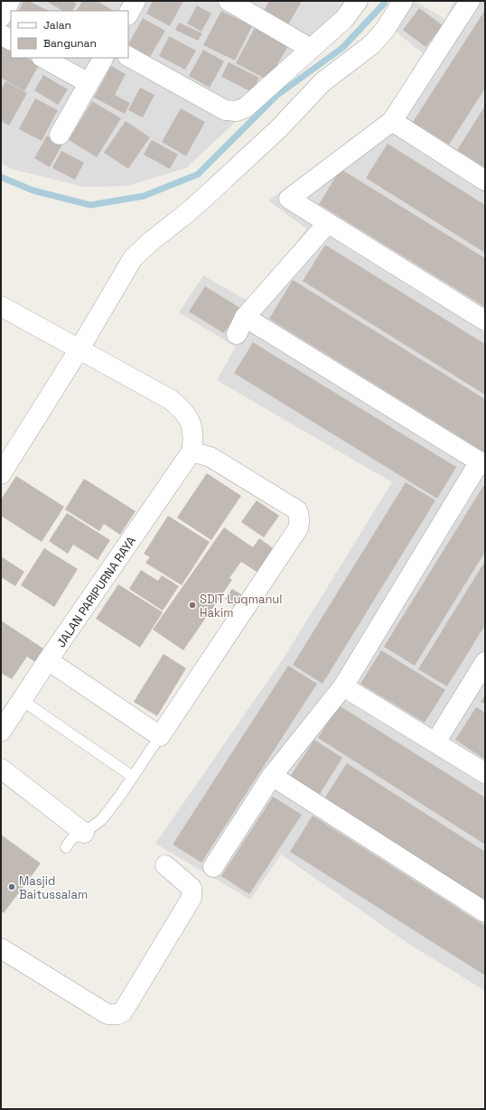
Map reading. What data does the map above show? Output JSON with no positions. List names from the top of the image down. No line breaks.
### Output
{"streets":{"street":["JALAN PARIPURNA RAYA"]},"places":["SDIT Luqmanul Hakim","Masjid Baitussalam"],"legend":["Jalan","Bangunan"]}
